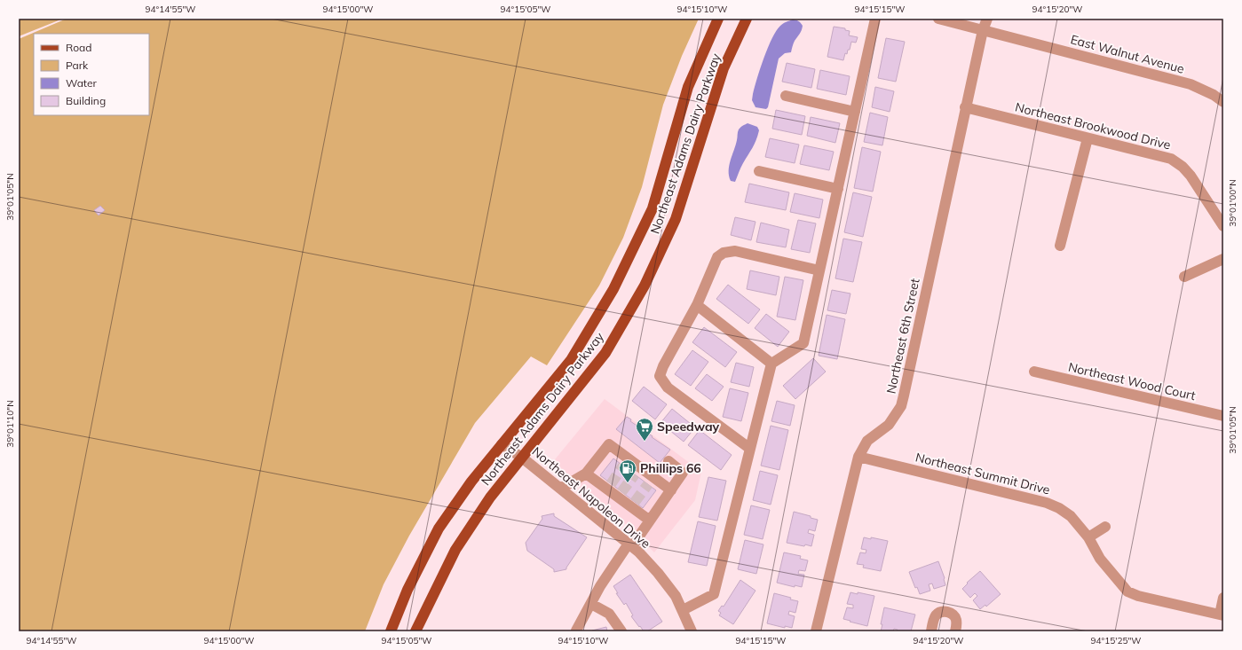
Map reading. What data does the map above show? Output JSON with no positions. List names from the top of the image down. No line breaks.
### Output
{"streets":{"main road":["Northeast Adams Dairy Parkway"],"street":["East Walnut Avenue","Northeast Brookwood Drive","Northeast 6th Street","Northeast Wood Court","Northeast Summit Drive","Northeast Napoleon Drive"]},"crossings":[["East Walnut Avenue","Northeast 6th Street"],["Northeast Brookwood Drive","Northeast 6th Street"],["Northeast Adams Dairy Parkway","Northeast Napoleon Drive"],["Northeast 6th Street","Northeast Summit Drive"]],"places":{"supermarket":["Speedway"],"fuel station":["Phillips 66"]},"legend":["Road","Park","Water","Building"],"coordinates":["94°14'55\"W","94°15'00\"W","94°15'05\"W","94°15'10\"W","94°15'15\"W","94°15'20\"W","39°01'05\"N","39°01'00\"N","39°01'10\"N","94°15'25\"W"]}
